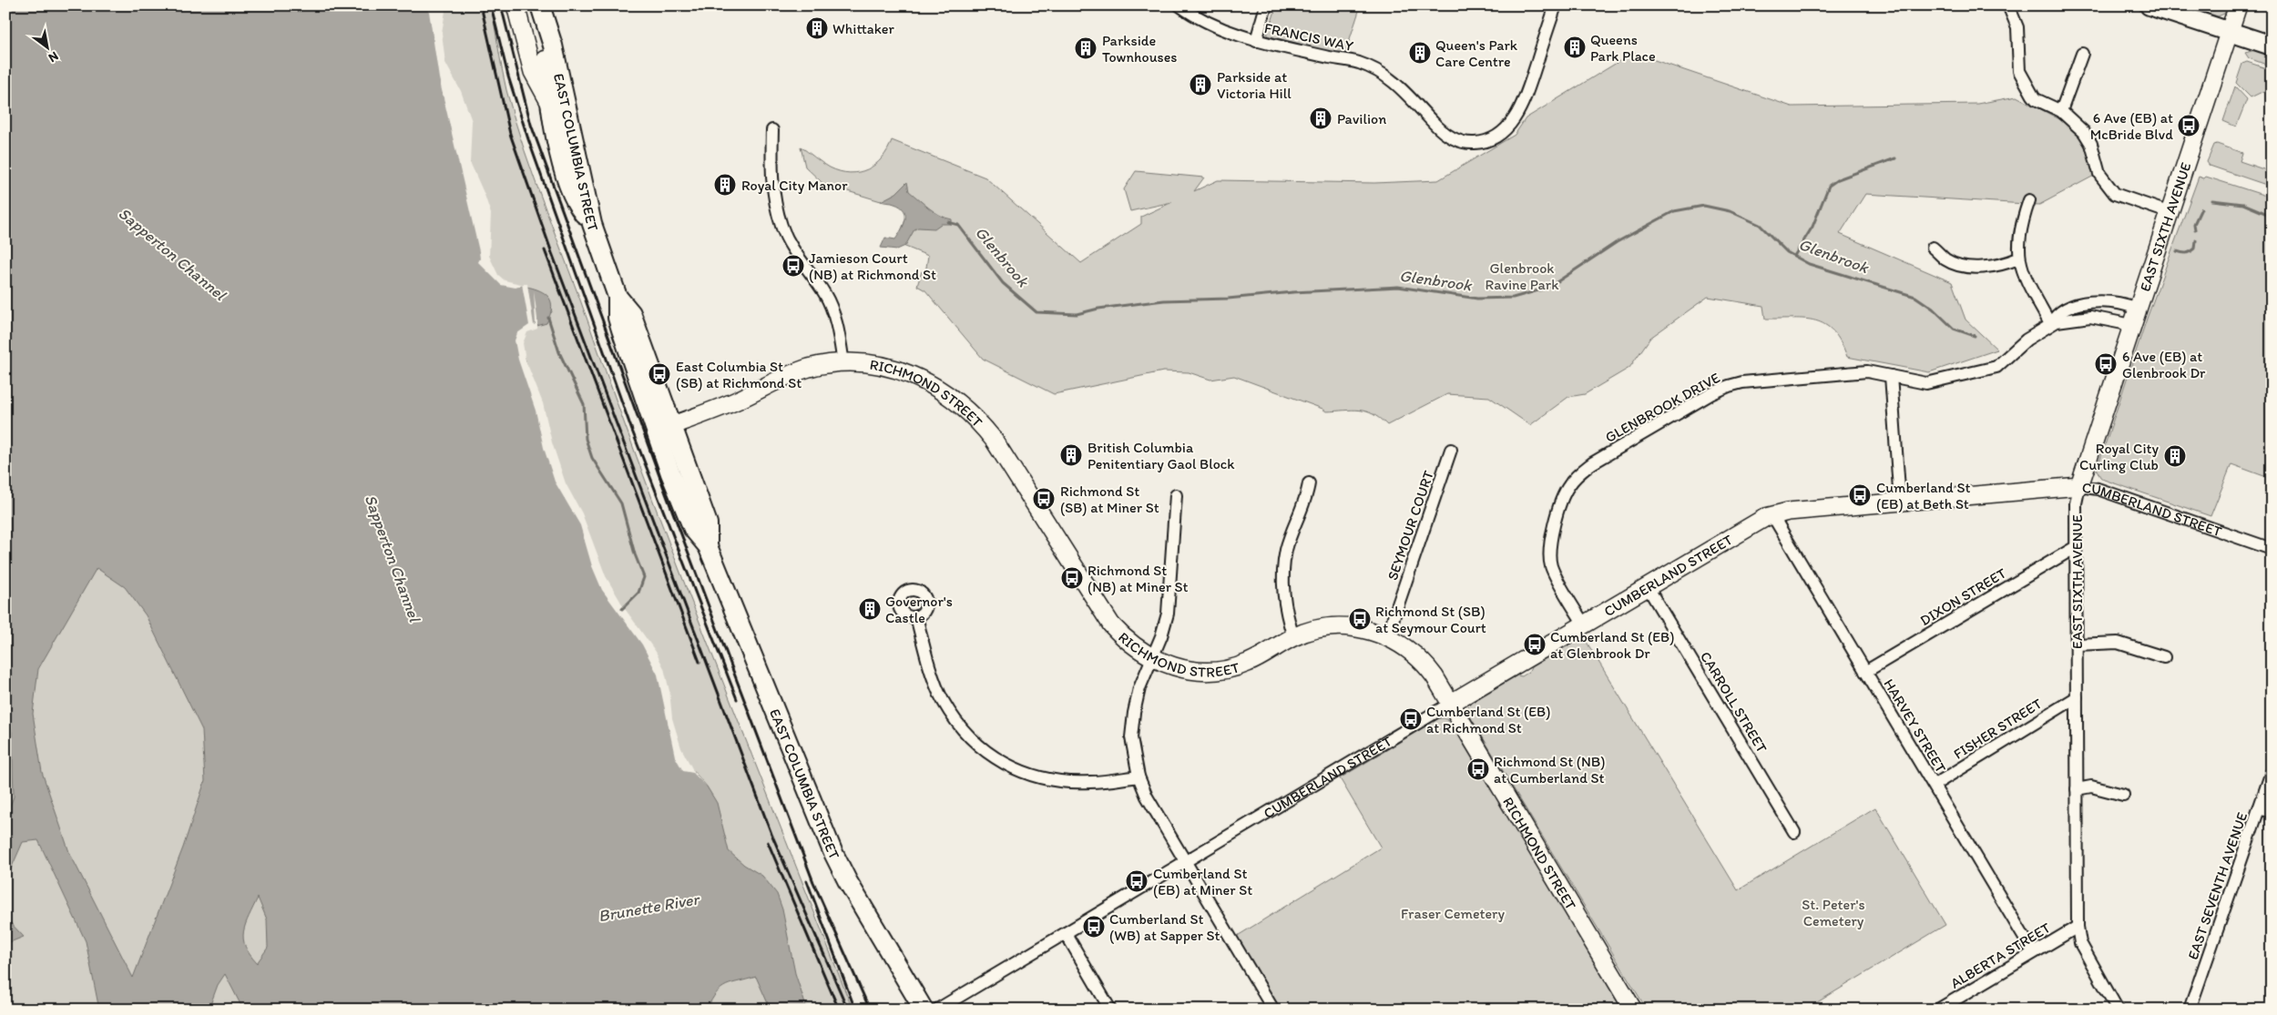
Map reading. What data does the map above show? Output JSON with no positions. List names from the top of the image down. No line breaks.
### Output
{"streets":{"main road":["EAST COLUMBIA STREET"],"street":["FRANCIS WAY","EAST SIXTH AVENUE","RICHMOND STREET","GLENBROOK DRIVE","CUMBERLAND STREET","SEYMOUR COURT","DIXON STREET","CARROLL STREET","HARVEY STREET","FISHER STREET","EAST SEVENTH AVENUE","ALBERTA STREET"]},"crossings":[["EAST COLUMBIA STREET","RICHMOND STREET"],["EAST SIXTH AVENUE","GLENBROOK DRIVE"],["EAST SIXTH AVENUE","CUMBERLAND STREET"],["EAST SIXTH AVENUE","DIXON STREET"],["EAST SIXTH AVENUE","FISHER STREET"],["EAST SIXTH AVENUE","ALBERTA STREET"],["RICHMOND STREET","CUMBERLAND STREET"],["RICHMOND STREET","SEYMOUR COURT"],["GLENBROOK DRIVE","CUMBERLAND STREET"],["CUMBERLAND STREET","CARROLL STREET"],["CUMBERLAND STREET","HARVEY STREET"],["DIXON STREET","HARVEY STREET"],["HARVEY STREET","FISHER STREET"],["HARVEY STREET","ALBERTA STREET"]],"water":["Sapperton Channel","Glenbrook","Brunette River"],"parks":["Glenbrook Ravine Park","St. Peter's Cemetery","Fraser Cemetery"],"places":{"building":["Whittaker","Queens Park Place","Parkside Townhouses","Queen's Park Care Centre","Parkside at Victoria Hill","Pavilion","Royal City Manor","British Columbia Penitentiary Gaol Block","Royal City Curling Club","Governor's Castle"],"bus stop":["6 Ave (EB) at McBride Blvd","Jamieson Court (NB) at Richmond St","6 Ave (EB) at Glenbrook Dr","East Columbia St (SB) at Richmond St","Cumberland St (EB) at Beth St","Richmond St (SB) at Miner St","Richmond St (NB) at Miner St","Richmond St (SB) at Seymour Court","Cumberland St (EB) at Glenbrook Dr","Cumberland St (EB) at Richmond St","Richmond St (NB) at Cumberland St","Cumberland St (EB) at Miner St","Cumberland St (WB) at Sapper St"]},"north":"bottom right"}
